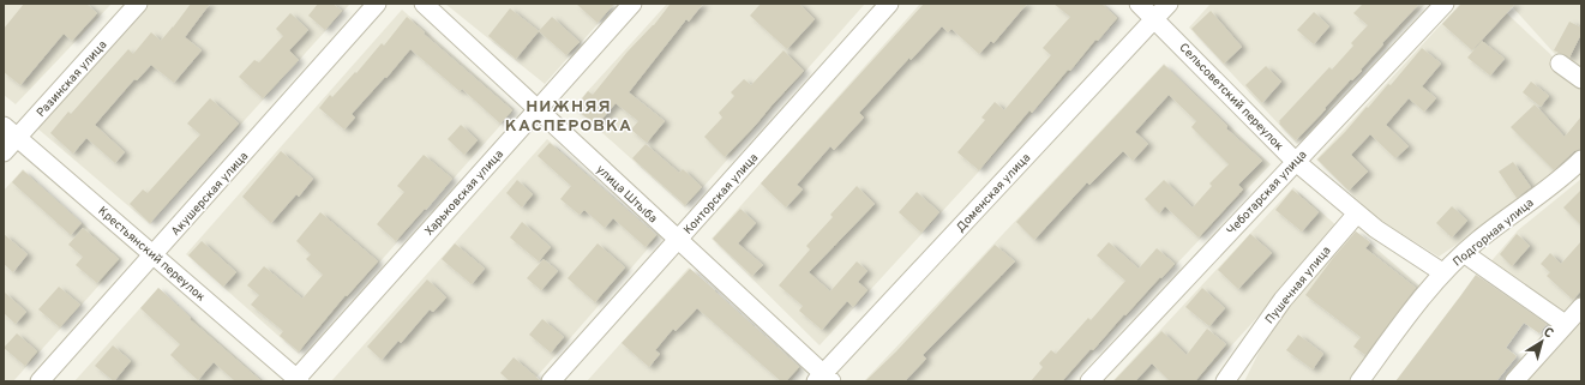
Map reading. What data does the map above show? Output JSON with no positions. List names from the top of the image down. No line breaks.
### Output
{"streets":{"street":["Разинская улица","Сельсоветский переулок","Харьковская улица","Доменская улица","Чеботарская улица","Акушерская улица","улица Штыба","Конторская улица","Подгорная улица","Крестьянский переулок","Пушечная улица"]},"crossings":[["Разинская улица","Крестьянский переулок"],["Сельсоветский переулок","Доменская улица"],["Сельсоветский переулок","Чеботарская улица"],["Сельсоветский переулок","Подгорная улица"],["Сельсоветский переулок","Пушечная улица"],["Харьковская улица","улица Штыба"],["Харьковская улица","Крестьянский переулок"],["Доменская улица","улица Штыба"],["Акушерская улица","Крестьянский переулок"],["улица Штыба","Конторская улица"]],"districts":["НИЖНЯЯ КАСПЕРОВКА"],"north":"top right"}
